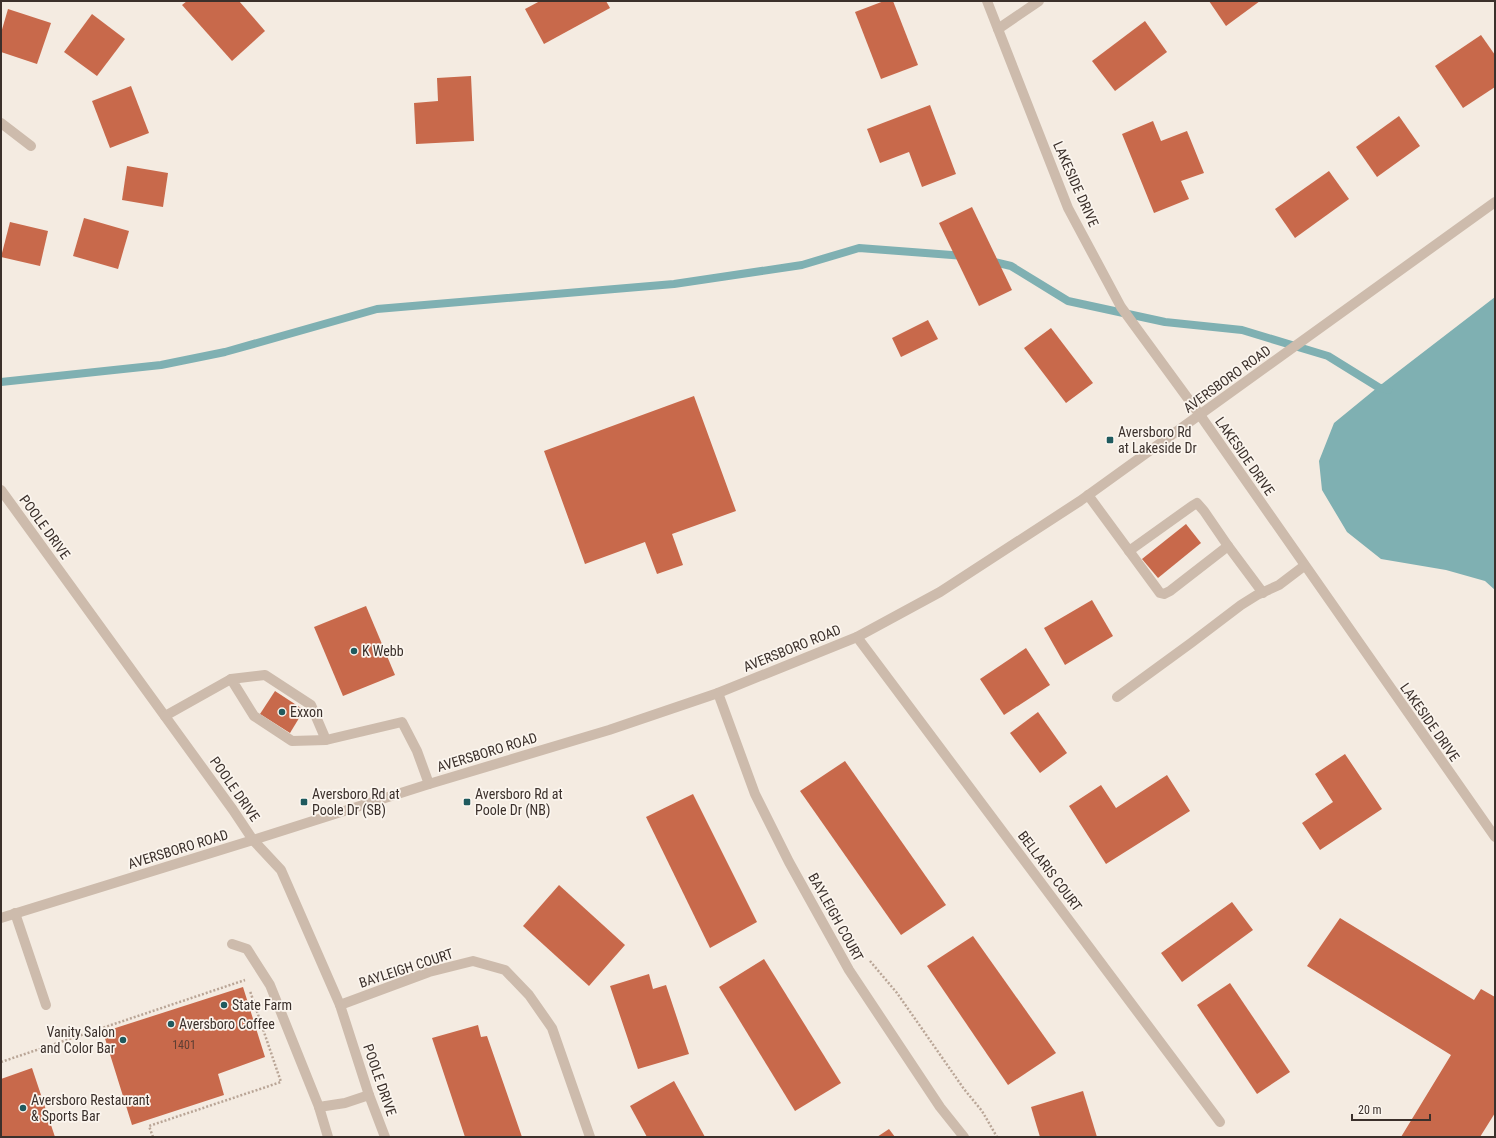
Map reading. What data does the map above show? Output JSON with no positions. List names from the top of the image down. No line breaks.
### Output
{"streets":{"street":["LAKESIDE DRIVE","AVERSBORO ROAD","POOLE DRIVE","BELLARIS COURT","BAYLEIGH COURT"]},"crossings":[["LAKESIDE DRIVE","AVERSBORO ROAD"],["AVERSBORO ROAD","POOLE DRIVE"],["AVERSBORO ROAD","BELLARIS COURT"],["AVERSBORO ROAD","BAYLEIGH COURT"],["POOLE DRIVE","BAYLEIGH COURT"]],"places":{"transit":["Aversboro Rd at Lakeside Dr","Aversboro Rd at Poole Dr (SB)","Aversboro Rd at Poole Dr (NB)"],"other":["K Webb","Exxon","State Farm","Aversboro Coffee","Vanity Salon and Color Bar","Aversboro Restaurant & Sports Bar"]},"house_numbers":["1401"],"scale_bar":"20 m"}
